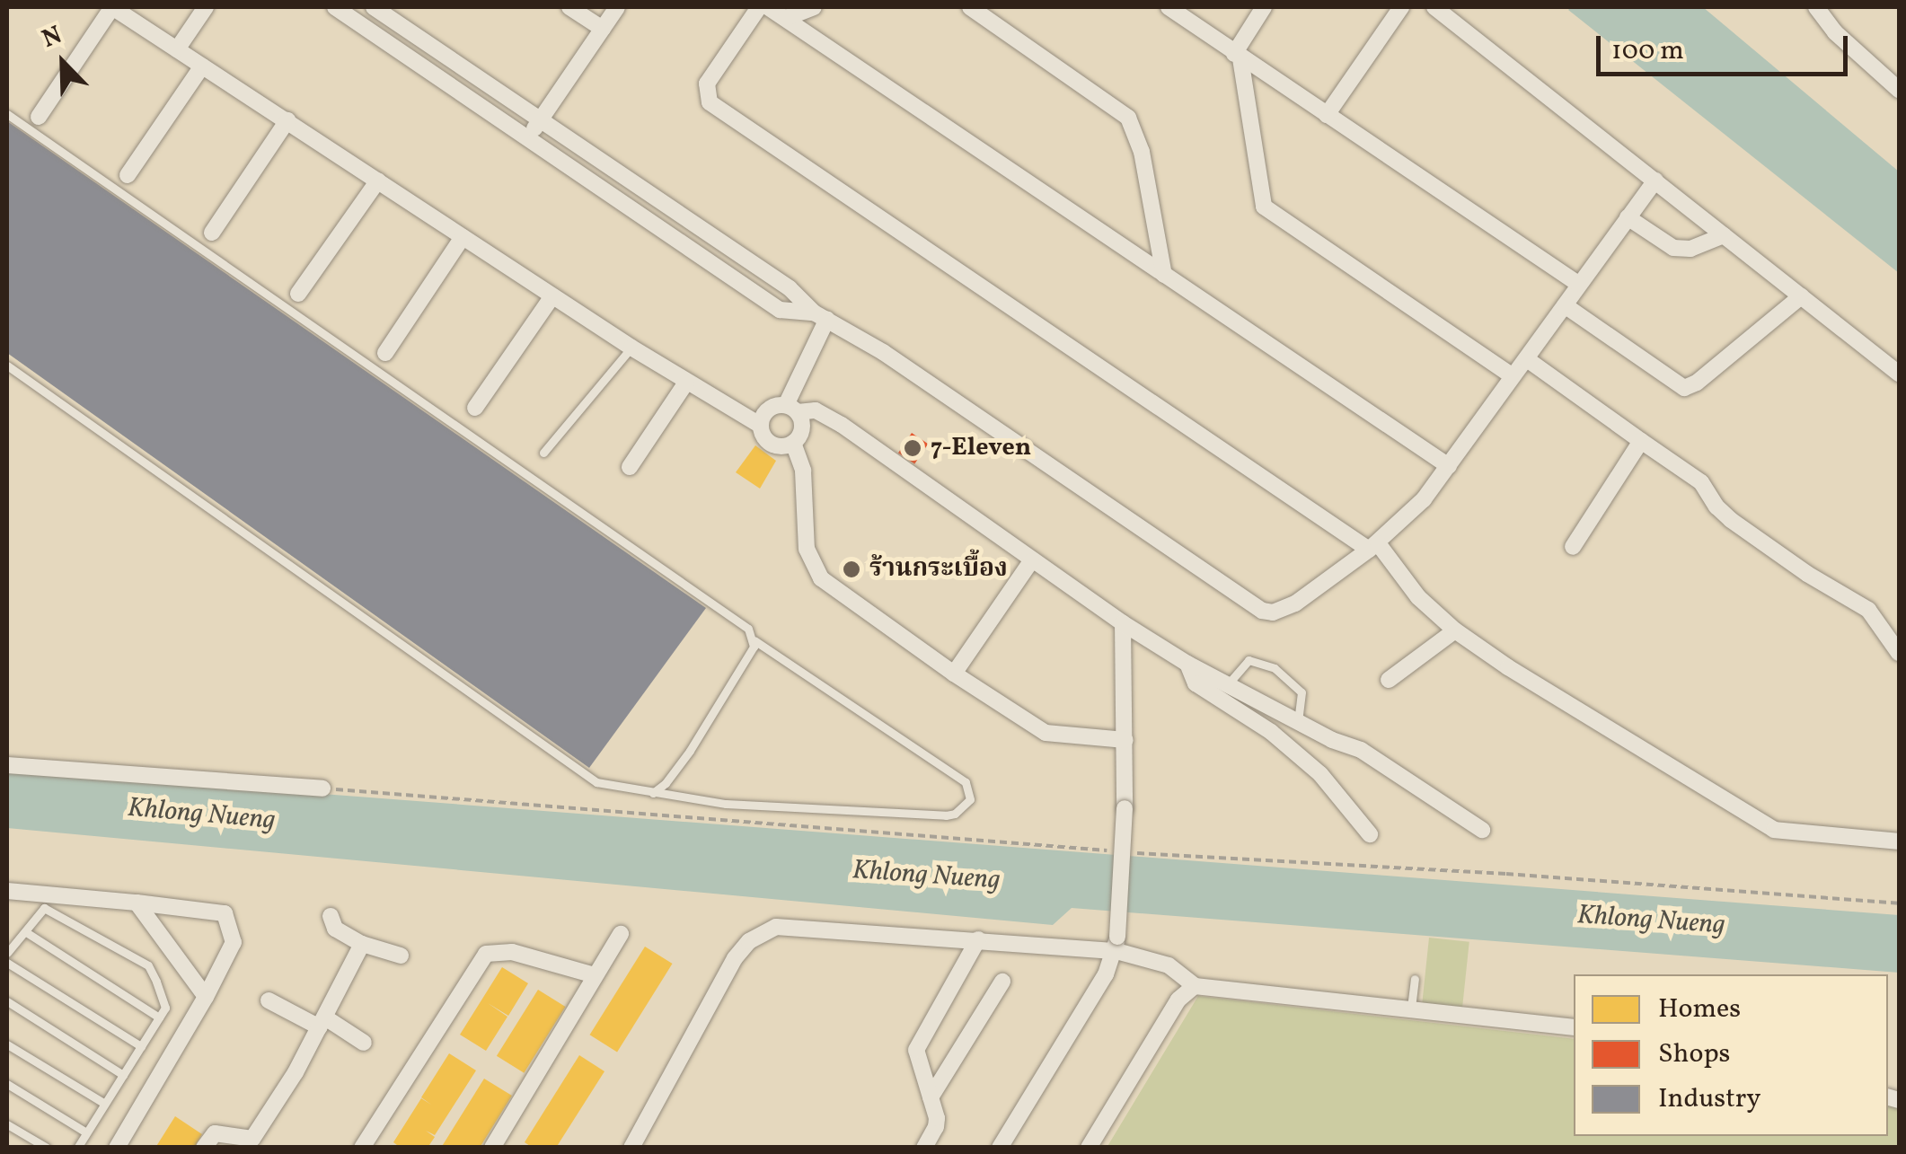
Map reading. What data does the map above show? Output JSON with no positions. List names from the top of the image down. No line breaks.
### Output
{"water":["Khlong Nueng"],"places":["7-Eleven","ร้านกระเบื้อง"],"legend":["Homes","Shops","Industry"],"scale_bar":"100 m","north":"top left"}
